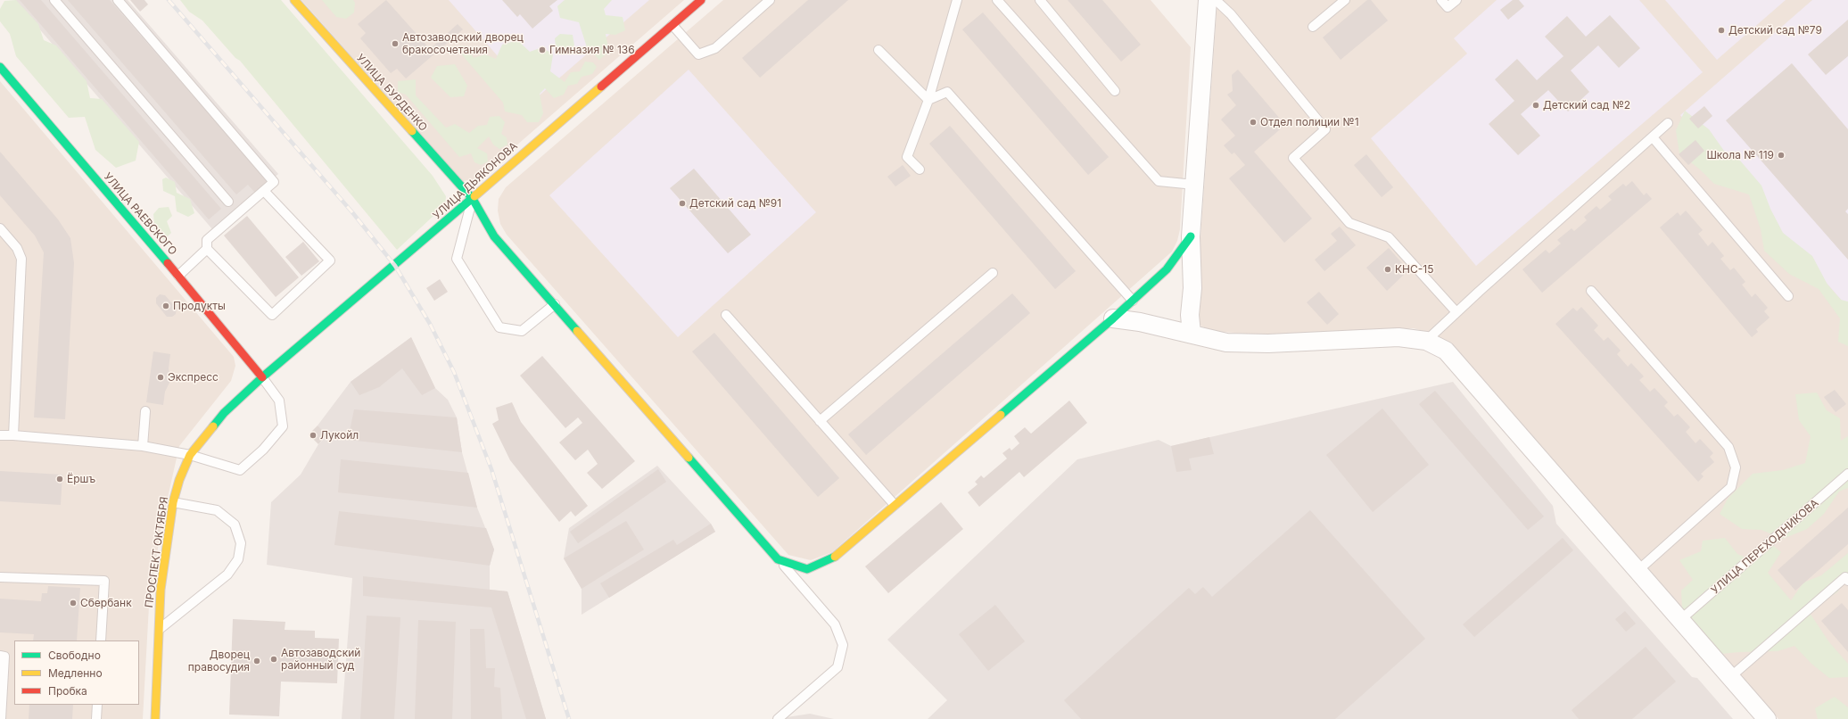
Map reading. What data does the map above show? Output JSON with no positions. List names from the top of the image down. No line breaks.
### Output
{"streets":{"street":["УЛИЦА БУРДЕНКО","УЛИЦА ДЬЯКОНОВА","УЛИЦА РАЕВСКОГО","ПРОСПЕКТ ОКТЯБРЯ"],"lane":["УЛИЦА ПЕРЕХОДНИКОВА"]},"crossings":[["УЛИЦА БУРДЕНКО","УЛИЦА ДЬЯКОНОВА"],["УЛИЦА ДЬЯКОНОВА","УЛИЦА РАЕВСКОГО"],["УЛИЦА ДЬЯКОНОВА","ПРОСПЕКТ ОКТЯБРЯ"],["УЛИЦА РАЕВСКОГО","ПРОСПЕКТ ОКТЯБРЯ"]],"places":["Детский сад №79","Автозаводский дворец бракосочетания","Гимназия № 136","Детский сад №2","Отдел полиции №1","Школа № 119","Детский сад №91","КНС-15","Продукты","Экспресс","Лукойл","Ёршъ","Сбербанк","Автозаводский районный суд","Дворец правосудия"],"legend":["Свободно","Медленно","Пробка"]}
